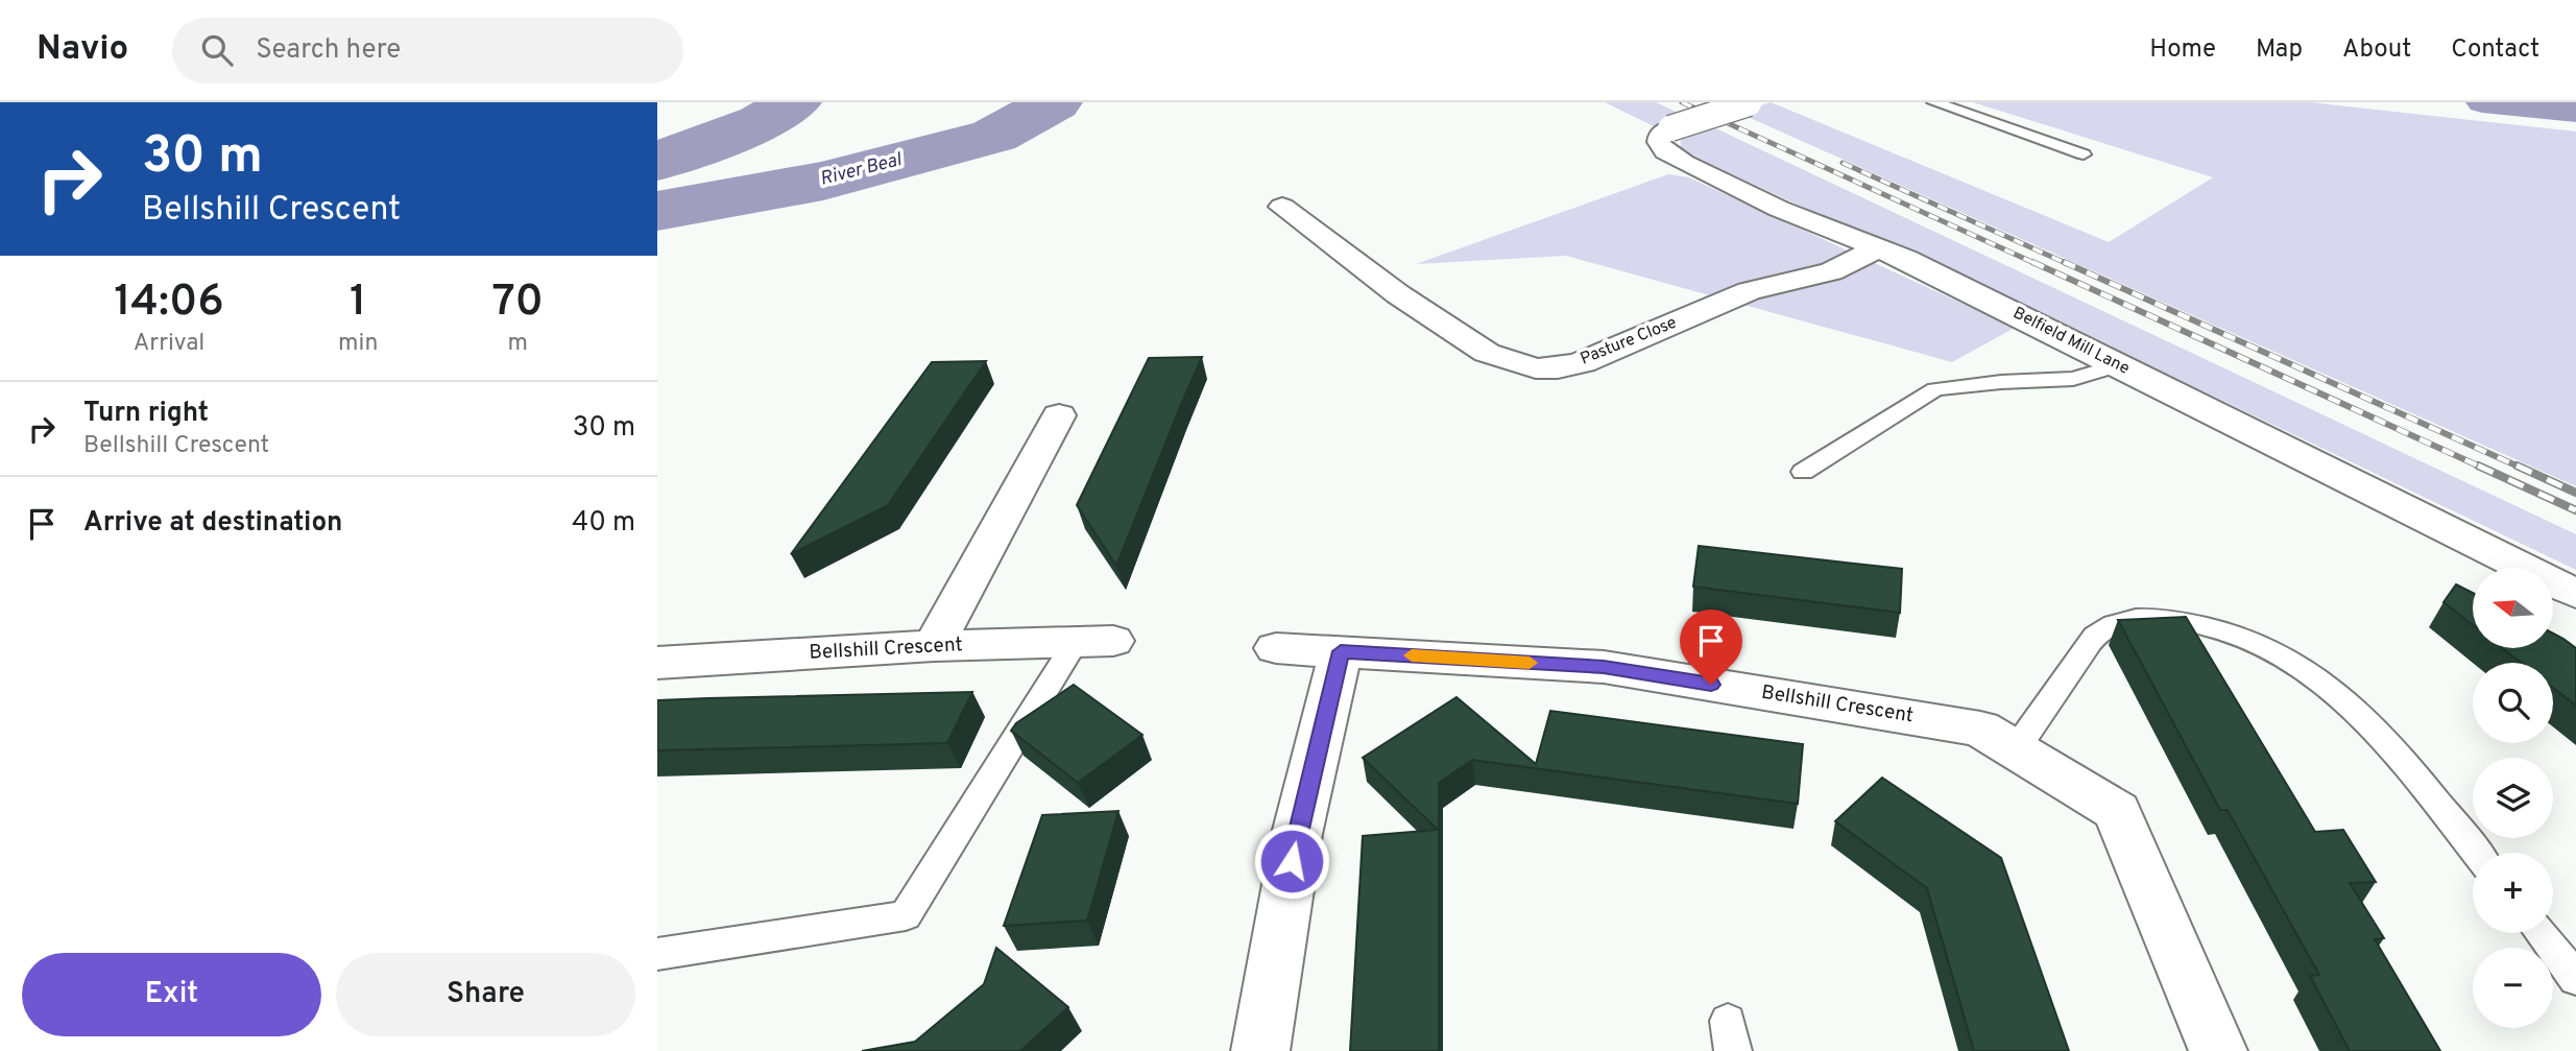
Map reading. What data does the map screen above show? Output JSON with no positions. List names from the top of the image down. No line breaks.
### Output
{"streets":{"street":["Pasture Close","Belfield Mill Lane","Bellshill Crescent"]},"crossings":[["Pasture Close","Belfield Mill Lane"]],"water":["River Beal"],"north":"left","page":{"header":"Navio","search":"Search here","nav":["Home","Map","About","Contact"],"turn":["30 m","Bellshill Crescent"],"eta":["14:06","Arrival","1","min","70","m"],"list":[{"name":"Turn right","note":"Bellshill Crescent","value":"30 m"},{"name":"Arrive at destination","value":"40 m"}],"map_buttons":["+","−"],"buttons":["Exit","Share"]}}
